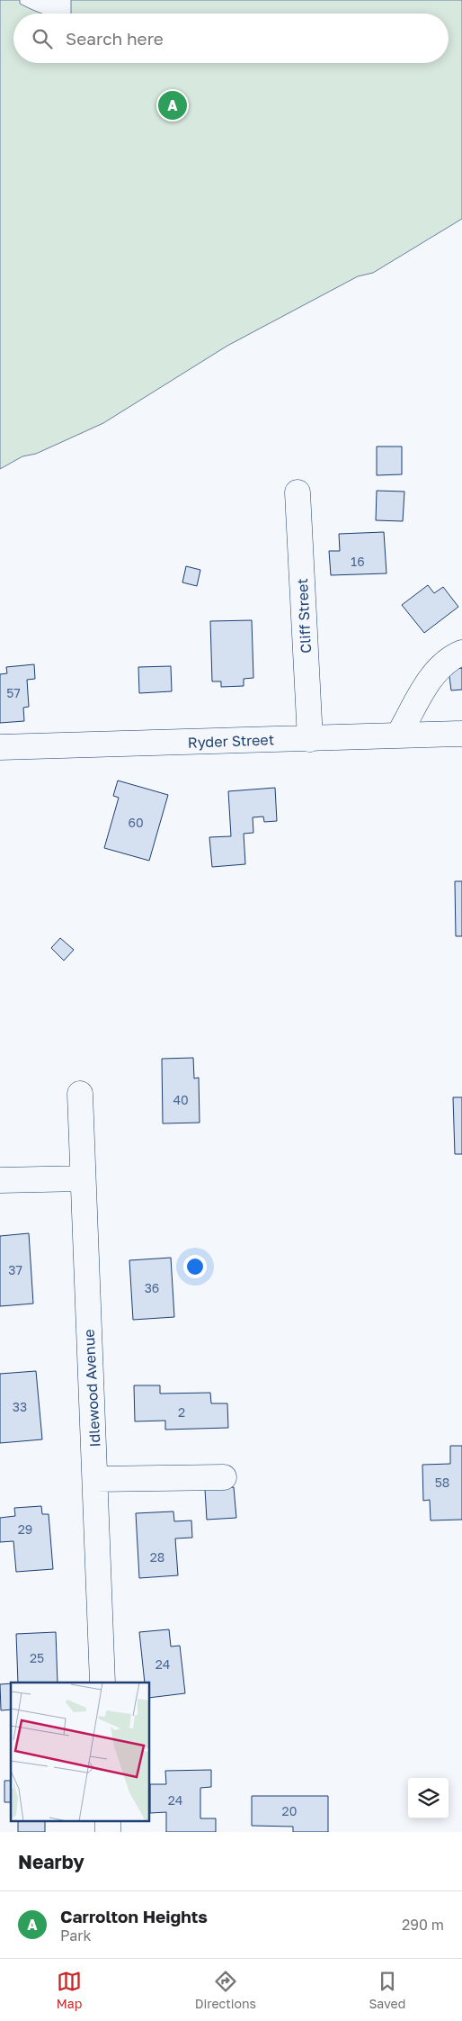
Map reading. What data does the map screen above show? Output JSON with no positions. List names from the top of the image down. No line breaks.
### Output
{"streets":{"street":["Cliff Street","Ryder Street","Idlewood Avenue"]},"crossings":[["Cliff Street","Ryder Street"]],"house_numbers":["16","57","60","40","37","36","33","2","58","29","28","25","24","24","20"],"page":{"search":"Search here","pins":"A","heading":"Nearby","list":[{"mark":"A","name":"Carrolton Heights","note":"Park","value":"290 m"}],"nav":["Map","Directions","Saved"]}}
